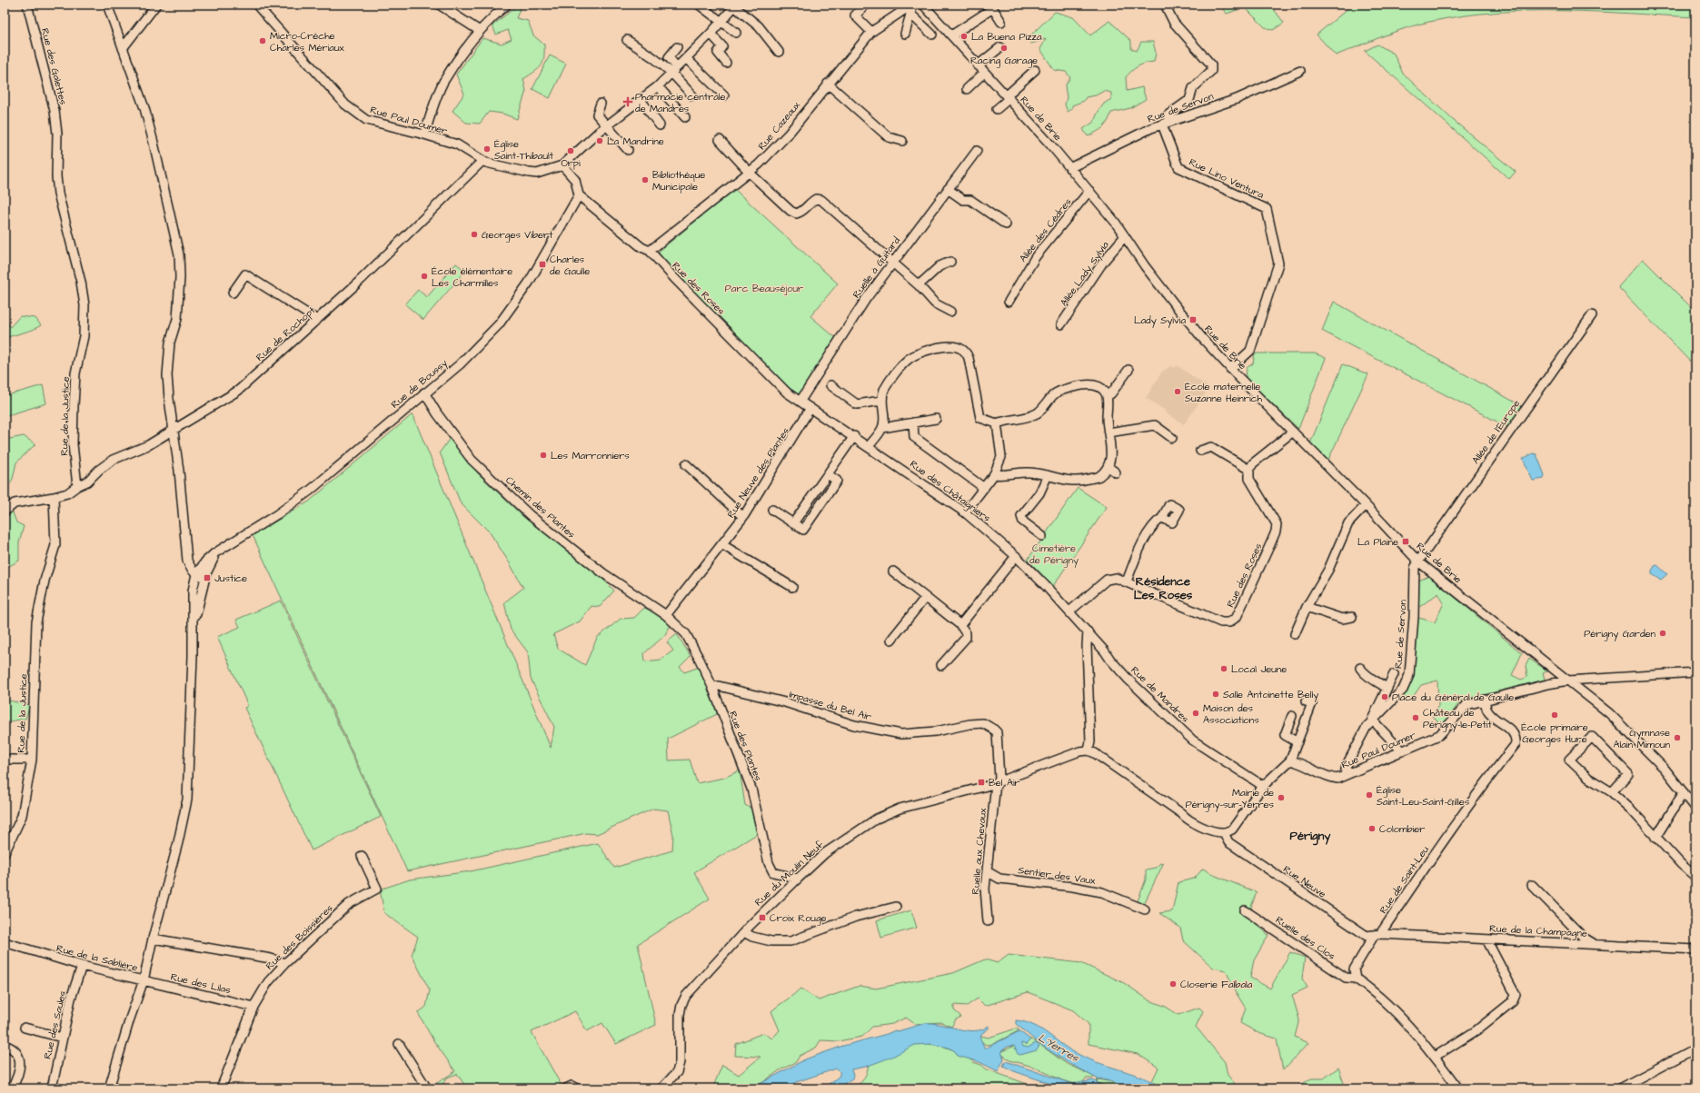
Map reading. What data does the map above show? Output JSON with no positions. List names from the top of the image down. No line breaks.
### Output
{"streets":{"street":["Rue des Galettes","Rue de Servon","Rue de Brie","Rue Paul Doumer","Rue Cazeaux","Rue Lino Ventura","Allée des Cèdres","Ruelle à Guitard","Allée Lady Sylvia","Rue des Roses","Rue de Rochopt","Rue de Boussy","Rue de la Justice","Allée de l'Europe","Rue Neuve des Plantes","Rue des Châtaigniers","Chemin des Plantes","Rue de Mandres","Impasse du Bel Air","Rue des Plantes","Ruelle aux Chevaux","Rue du Moulin Neuf","Sentier des Vaux","Rue de Saint-Leu","Rue Neuve","Rue de la Champagne","Rue des Boissières","Ruelle des Clos","Rue de la Sablière","Rue des Lilas","Rue des Saules"]},"crossings":[["Rue des Galettes","Rue de la Justice"],["Rue de Servon","Rue de Brie"],["Rue de Servon","Rue Paul Doumer"],["Rue de Servon","Rue Lino Ventura"],["Rue de Servon","Allée de l'Europe"],["Rue de Brie","Rue Paul Doumer"],["Rue de Brie","Rue Lino Ventura"],["Rue de Brie","Allée des Cèdres"],["Rue de Brie","Allée Lady Sylvia"],["Rue de Brie","Allée de l'Europe"],["Rue Paul Doumer","Rue de Rochopt"],["Rue Paul Doumer","Rue de Saint-Leu"],["Rue Cazeaux","Rue des Roses"],["Ruelle à Guitard","Rue des Roses"],["Ruelle à Guitard","Rue des Châtaigniers"],["Rue des Roses","Rue de Boussy"],["Rue des Roses","Rue des Châtaigniers"],["Rue de Rochopt","Rue de la Justice"],["Rue de Boussy","Chemin des Plantes"],["Rue Neuve des Plantes","Rue des Châtaigniers"],["Rue Neuve des Plantes","Chemin des Plantes"],["Rue Neuve des Plantes","Rue des Plantes"],["Rue des Châtaigniers","Rue de Mandres"],["Chemin des Plantes","Rue des Plantes"],["Impasse du Bel Air","Rue des Plantes"],["Impasse du Bel Air","Ruelle aux Chevaux"],["Impasse du Bel Air","Rue du Moulin Neuf"],["Rue des Plantes","Rue du Moulin Neuf"],["Ruelle aux Chevaux","Rue du Moulin Neuf"],["Ruelle aux Chevaux","Sentier des Vaux"],["Rue de Saint-Leu","Rue Neuve"],["Rue de Saint-Leu","Rue de la Champagne"],["Rue de Saint-Leu","Ruelle des Clos"],["Rue Neuve","Rue de la Champagne"],["Rue des Boissières","Rue des Lilas"],["Rue de la Sablière","Rue des Lilas"],["Rue de la Sablière","Rue des Saules"]],"districts":["Résidence Les Roses","Périgny"],"water":["L'Yerres"],"parks":["Parc Beauséjour","Cimetière de Périgny"],"places":{"other":["La Buena Pizza","Micro-Crèche Charles Mériaux","Racing Garage","La Mandrine","Église Saint-Thibault","Orpi","Bibliothèque Municipale","Georges Vibert","École élémentaire Les Charmilles","École maternelle Suzanne Heinrich","Les Marronniers","Périgny Garden","Local Jeune","Salle Antoinette Belly","Place du Général de Gaulle","Maison des Associations","École primaire Georges Hure","Château de Périgny-le-Petit","Gymnase Alain Mimoun","Église Saint-Leu-Saint-Gilles","Mairie de Périgny-sur-Yerres","Colombier","Closerie Falbala"],"health":["Pharmacie centrale de Mandres"],"transit":["Charles de Gaulle","Lady Sylvia","La Plaine","Justice","Bel Air","Croix Rouge"]}}
